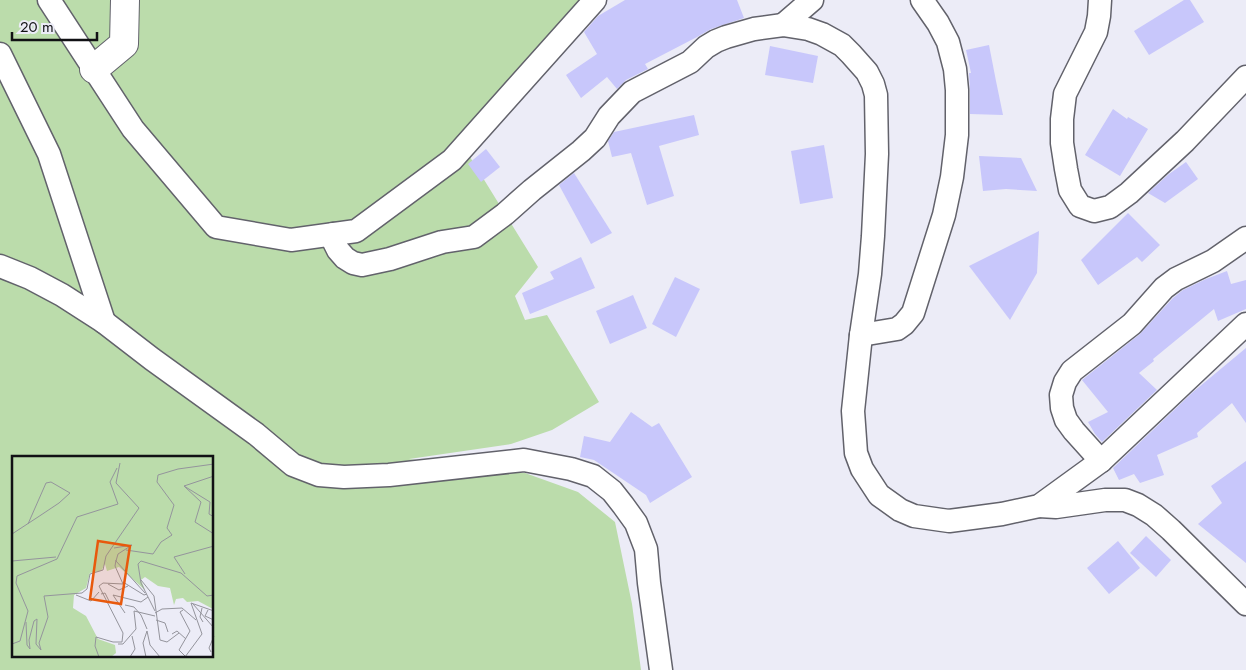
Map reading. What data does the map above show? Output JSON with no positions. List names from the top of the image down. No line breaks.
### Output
{"scale_bar":"20 m"}
